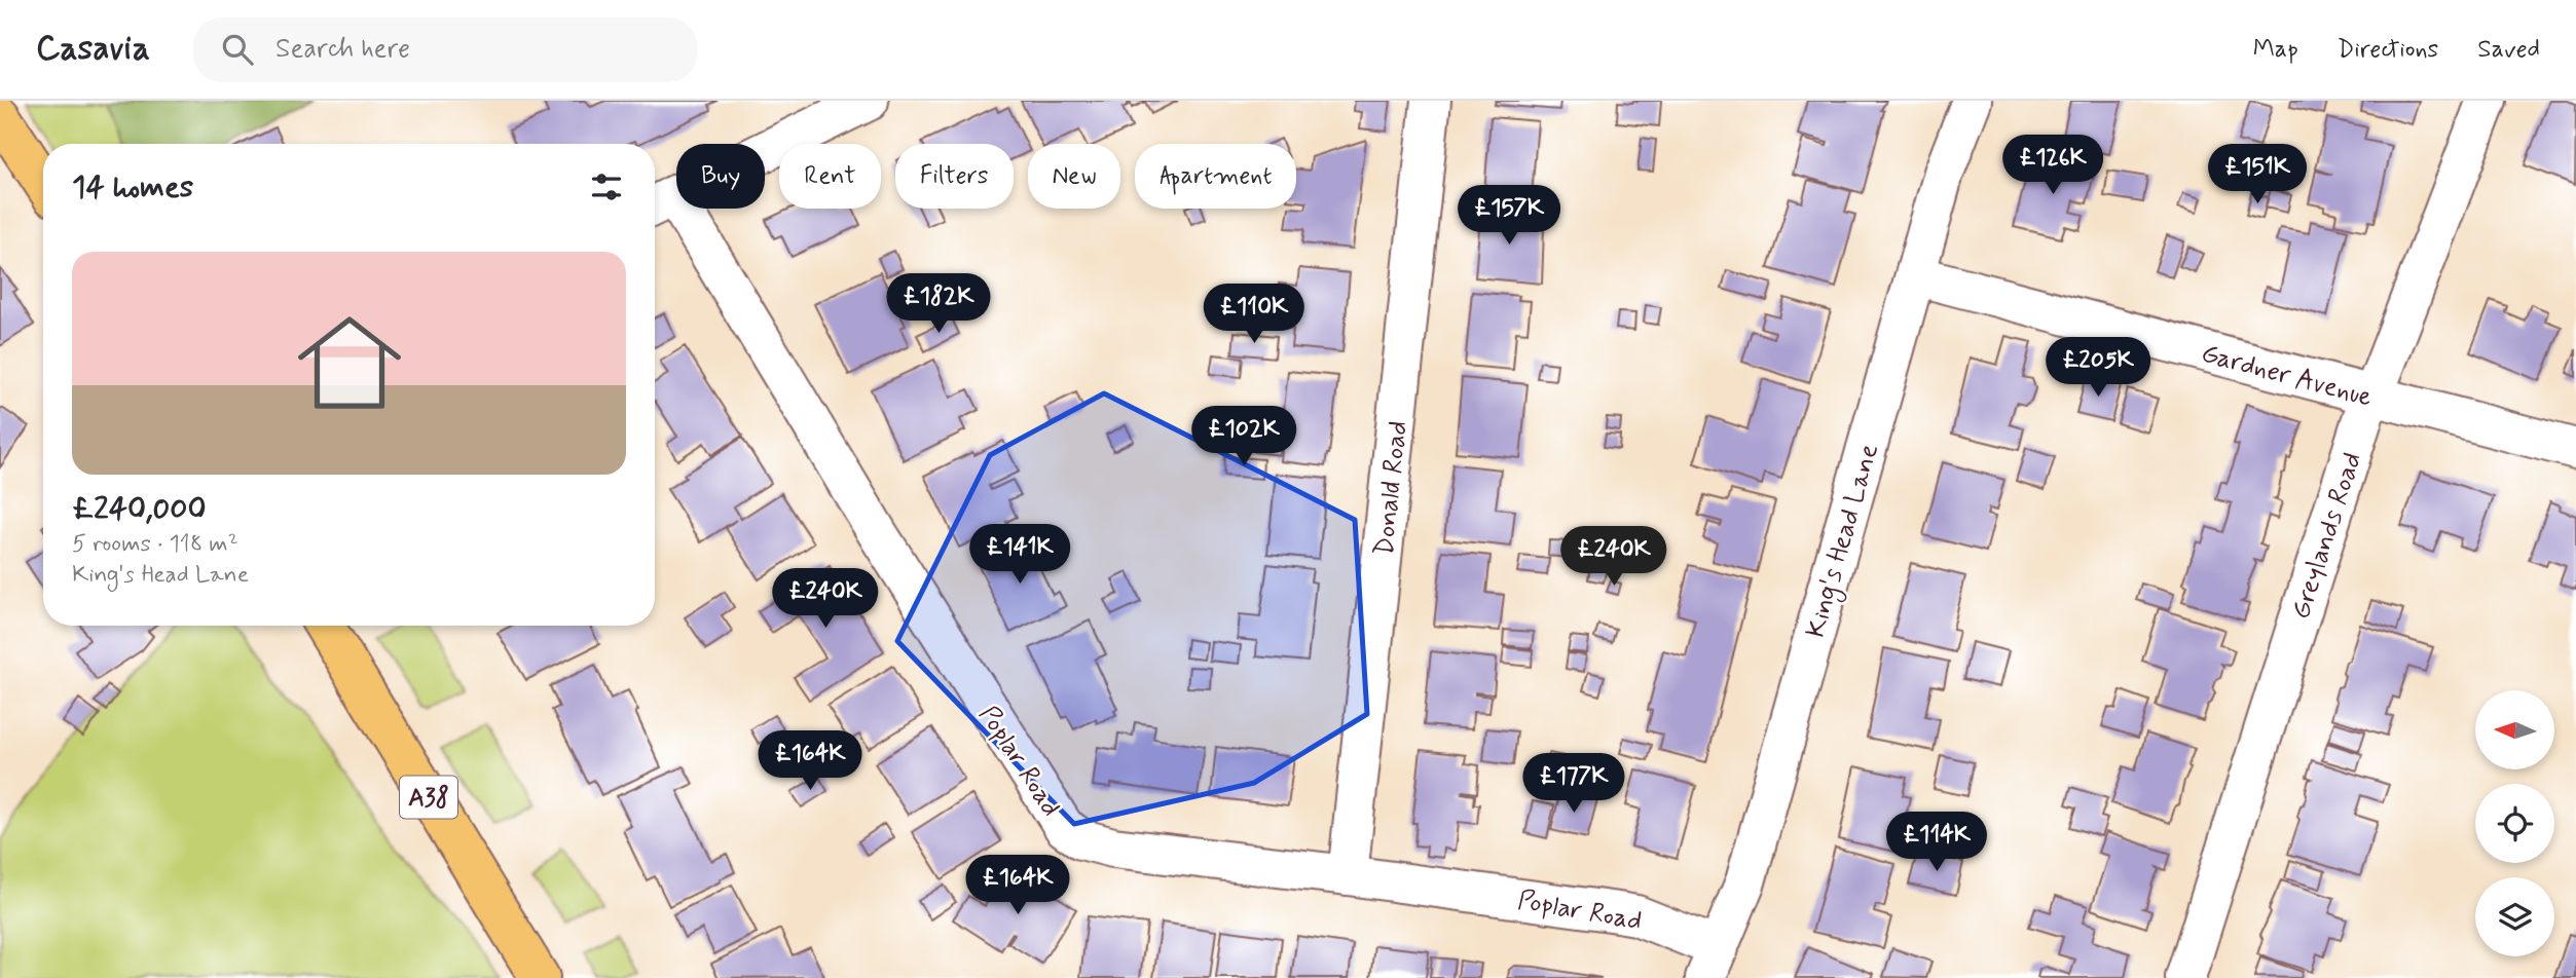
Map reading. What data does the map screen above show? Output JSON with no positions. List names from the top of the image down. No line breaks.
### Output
{"streets":{"highway":["A38"],"street":["Gardner Avenue","Donald Road","Greylands Road","King's Head Lane","Poplar Road"]},"crossings":[["Gardner Avenue","Greylands Road"],["Gardner Avenue","King's Head Lane"],["Donald Road","Poplar Road"],["King's Head Lane","Poplar Road"]],"north":"left","page":{"header":"Casavia","search":"Search here","nav":["Map","Directions","Saved"],"price":["£126K","£151K","£157K","£182K","£110K","£205K","£102K","£141K","£240K","£240K","£164K","£177K","£114K","£164K"],"chip":["Buy","Rent","Filters","New","Apartment"],"heading":"14 homes","list":[{"name":"£240,000","note":"5 rooms · 118 m² · King's Head Lane"}]}}
